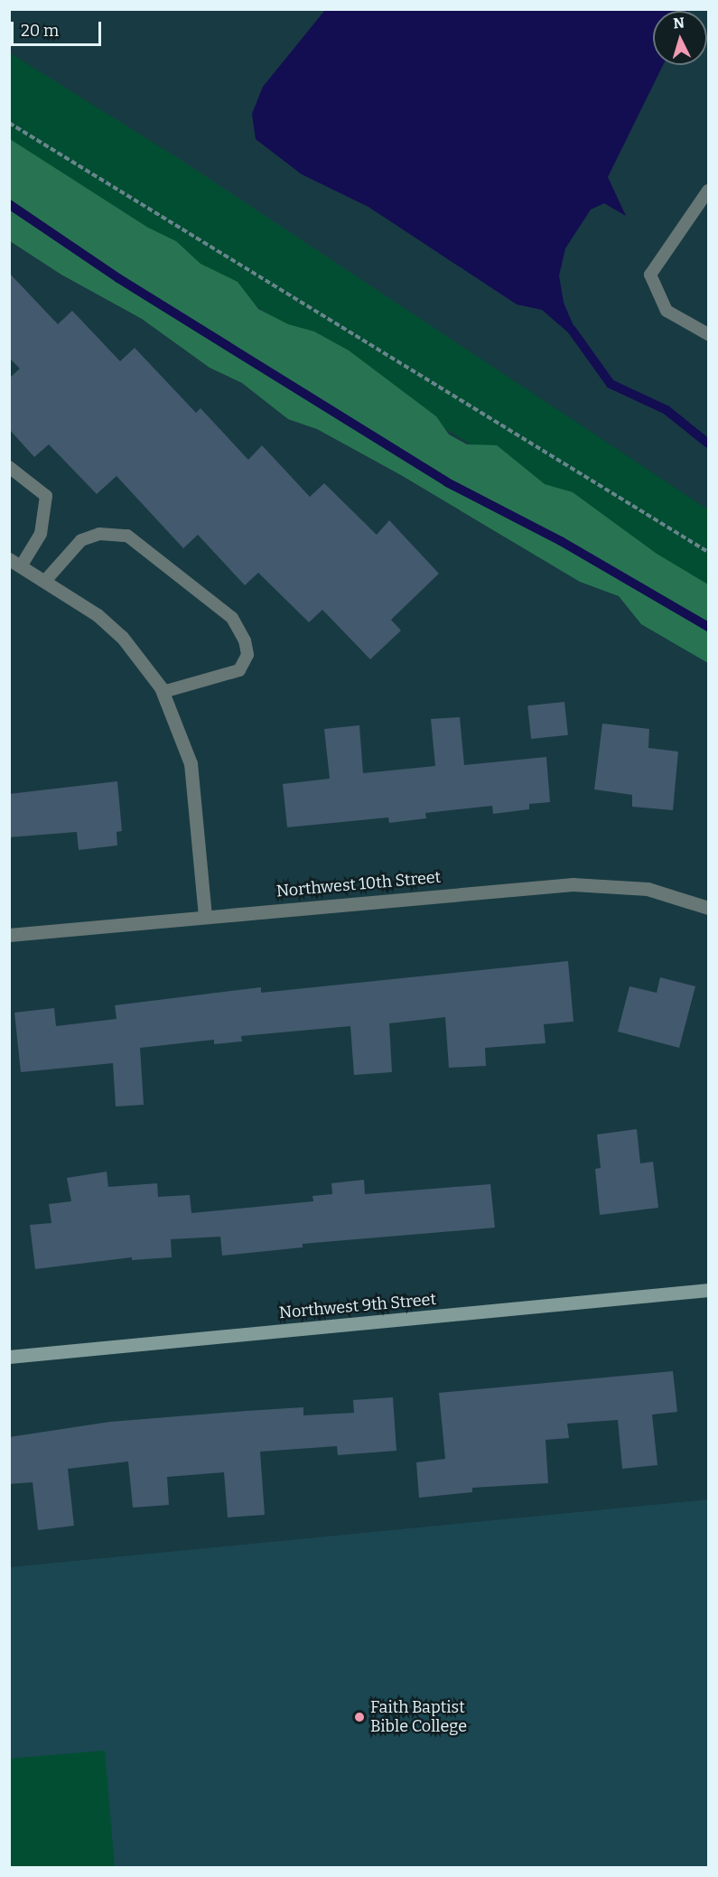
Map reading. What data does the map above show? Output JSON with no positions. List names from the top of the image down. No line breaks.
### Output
{"streets":{"street":["Northwest 10th Street","Northwest 9th Street"]},"places":["Faith Baptist Bible College"],"scale_bar":"20 m","north":"top"}
